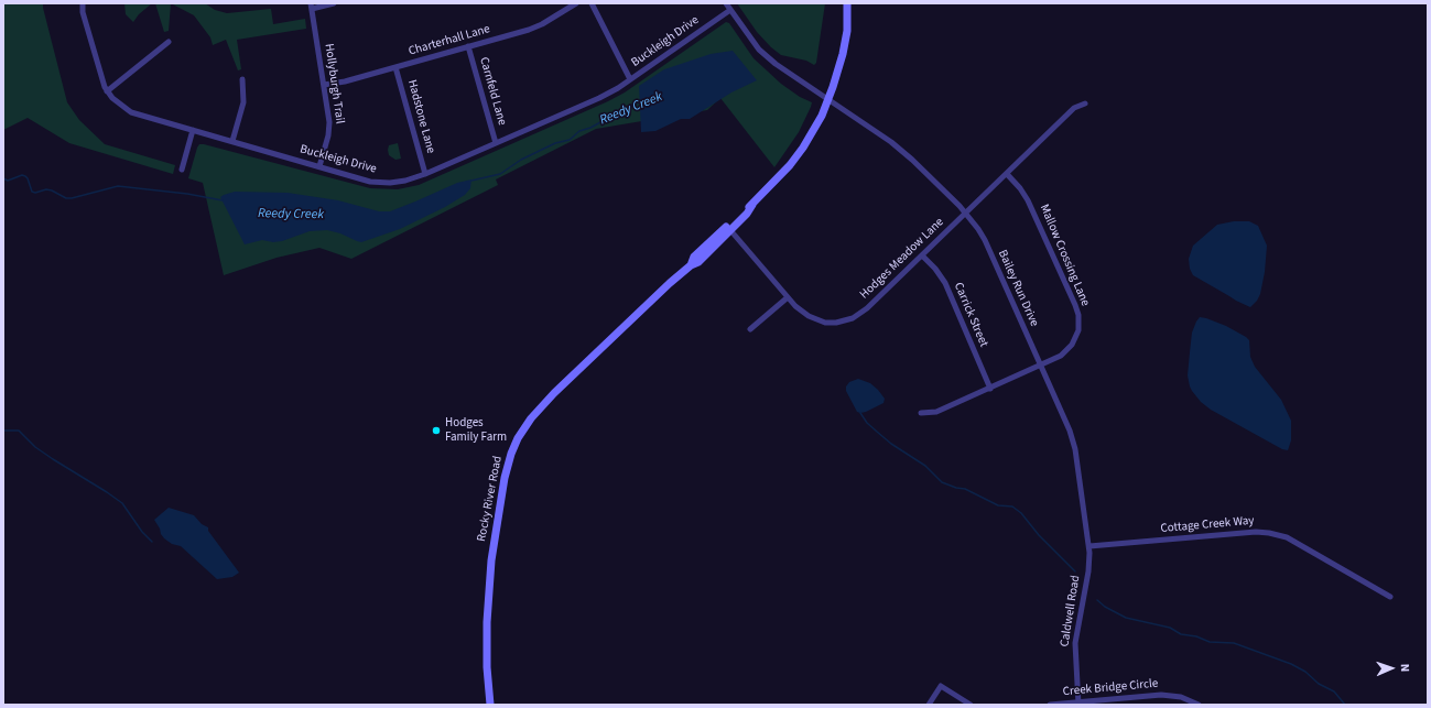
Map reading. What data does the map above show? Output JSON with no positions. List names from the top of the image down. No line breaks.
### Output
{"streets":{"street":["Charterhall Lane","Buckleigh Drive","Hollyburgh Trail","Carnfeld Lane","Hadstone Lane","Mallow Crossing Lane","Hodges Meadow Lane","Bailey Run Drive","Carrick Street","Rocky River Road","Cottage Creek Way","Caldwell Road","Creek Bridge Circle"]},"crossings":[["Charterhall Lane","Hollyburgh Trail"],["Charterhall Lane","Carnfeld Lane"],["Charterhall Lane","Hadstone Lane"],["Buckleigh Drive","Hollyburgh Trail"],["Buckleigh Drive","Carnfeld Lane"],["Buckleigh Drive","Hadstone Lane"],["Buckleigh Drive","Bailey Run Drive"],["Mallow Crossing Lane","Hodges Meadow Lane"],["Mallow Crossing Lane","Bailey Run Drive"],["Mallow Crossing Lane","Carrick Street"],["Hodges Meadow Lane","Bailey Run Drive"],["Hodges Meadow Lane","Carrick Street"],["Hodges Meadow Lane","Rocky River Road"],["Bailey Run Drive","Rocky River Road"],["Bailey Run Drive","Cottage Creek Way"],["Bailey Run Drive","Caldwell Road"],["Cottage Creek Way","Caldwell Road"],["Caldwell Road","Creek Bridge Circle"]],"water":["Reedy Creek"],"places":["Hodges Family Farm"],"north":"right"}
